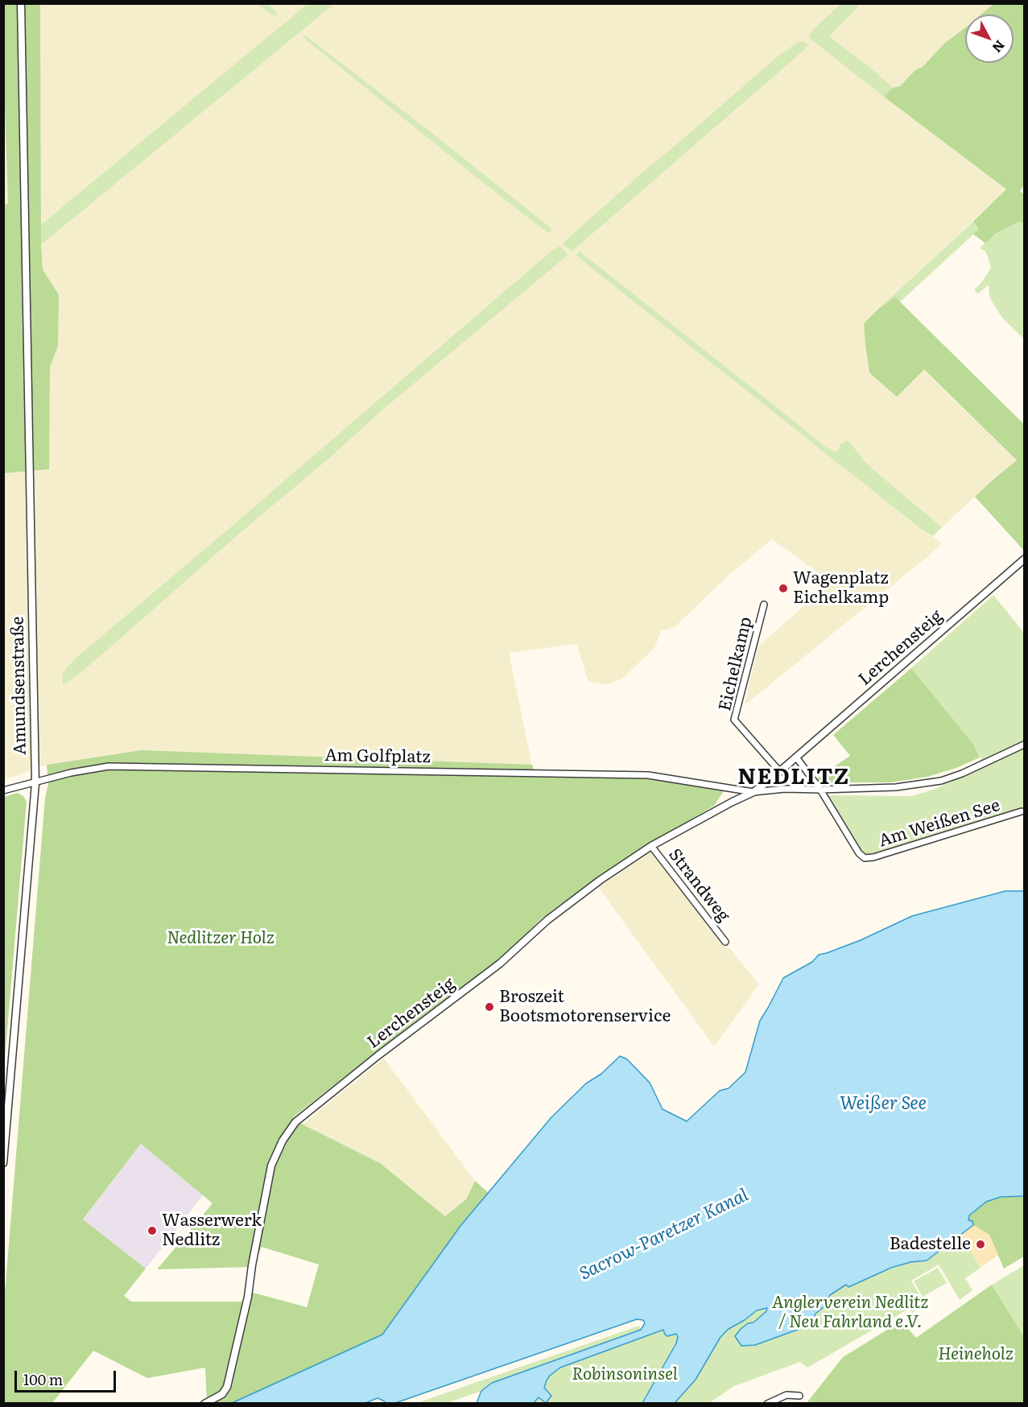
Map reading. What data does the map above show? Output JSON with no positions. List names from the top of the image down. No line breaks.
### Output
{"streets":{"street":["Lerchensteig","Eichelkamp","Amundsenstraße","Am Golfplatz","Am Weißen See","Strandweg"]},"crossings":[["Lerchensteig","Eichelkamp"],["Lerchensteig","Am Golfplatz"],["Lerchensteig","Strandweg"],["Amundsenstraße","Am Golfplatz"],["Am Golfplatz","Am Weißen See"]],"districts":["NEDLITZ"],"water":["Weißer See","Sacrow-Paretzer Kanal"],"parks":["Nedlitzer Holz","Anglerverein Nedlitz / Neu Fahrland e.V.","Heineholz","Robinsoninsel"],"places":["Wagenplatz Eichelkamp","Broszeit Bootsmotorenservice","Wasserwerk Nedlitz","Badestelle"],"scale_bar":"100 m","north":"bottom right"}
